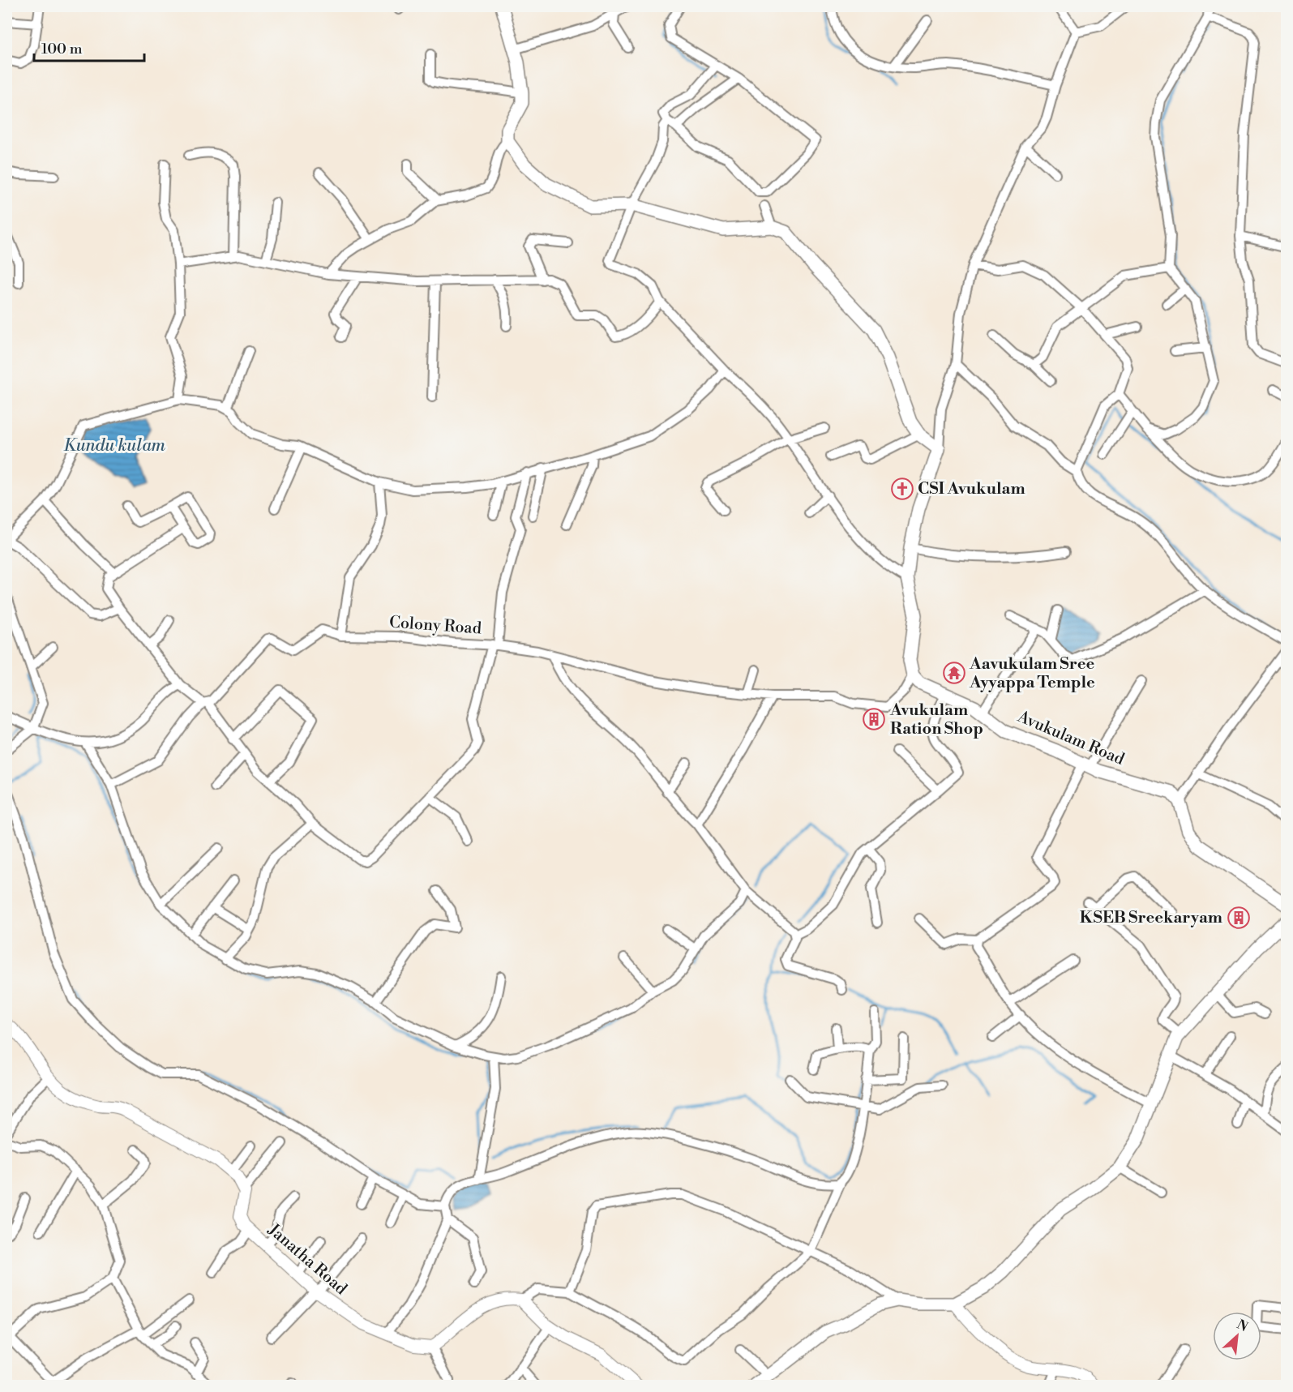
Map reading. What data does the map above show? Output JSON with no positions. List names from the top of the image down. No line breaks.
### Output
{"streets":{"main road":["Avukulam Road"],"street":["Colony Road","Janatha Road"]},"crossings":[["Colony Road","Avukulam Road"]],"water":["Kundu kulam"],"places":{"church":["CSI Avukulam"],"temple":["Aavukulam Sree Ayyappa Temple"],"building":["Avukulam Ration Shop","KSEB Sreekaryam"]},"scale_bar":"100 m","north":"top right"}
